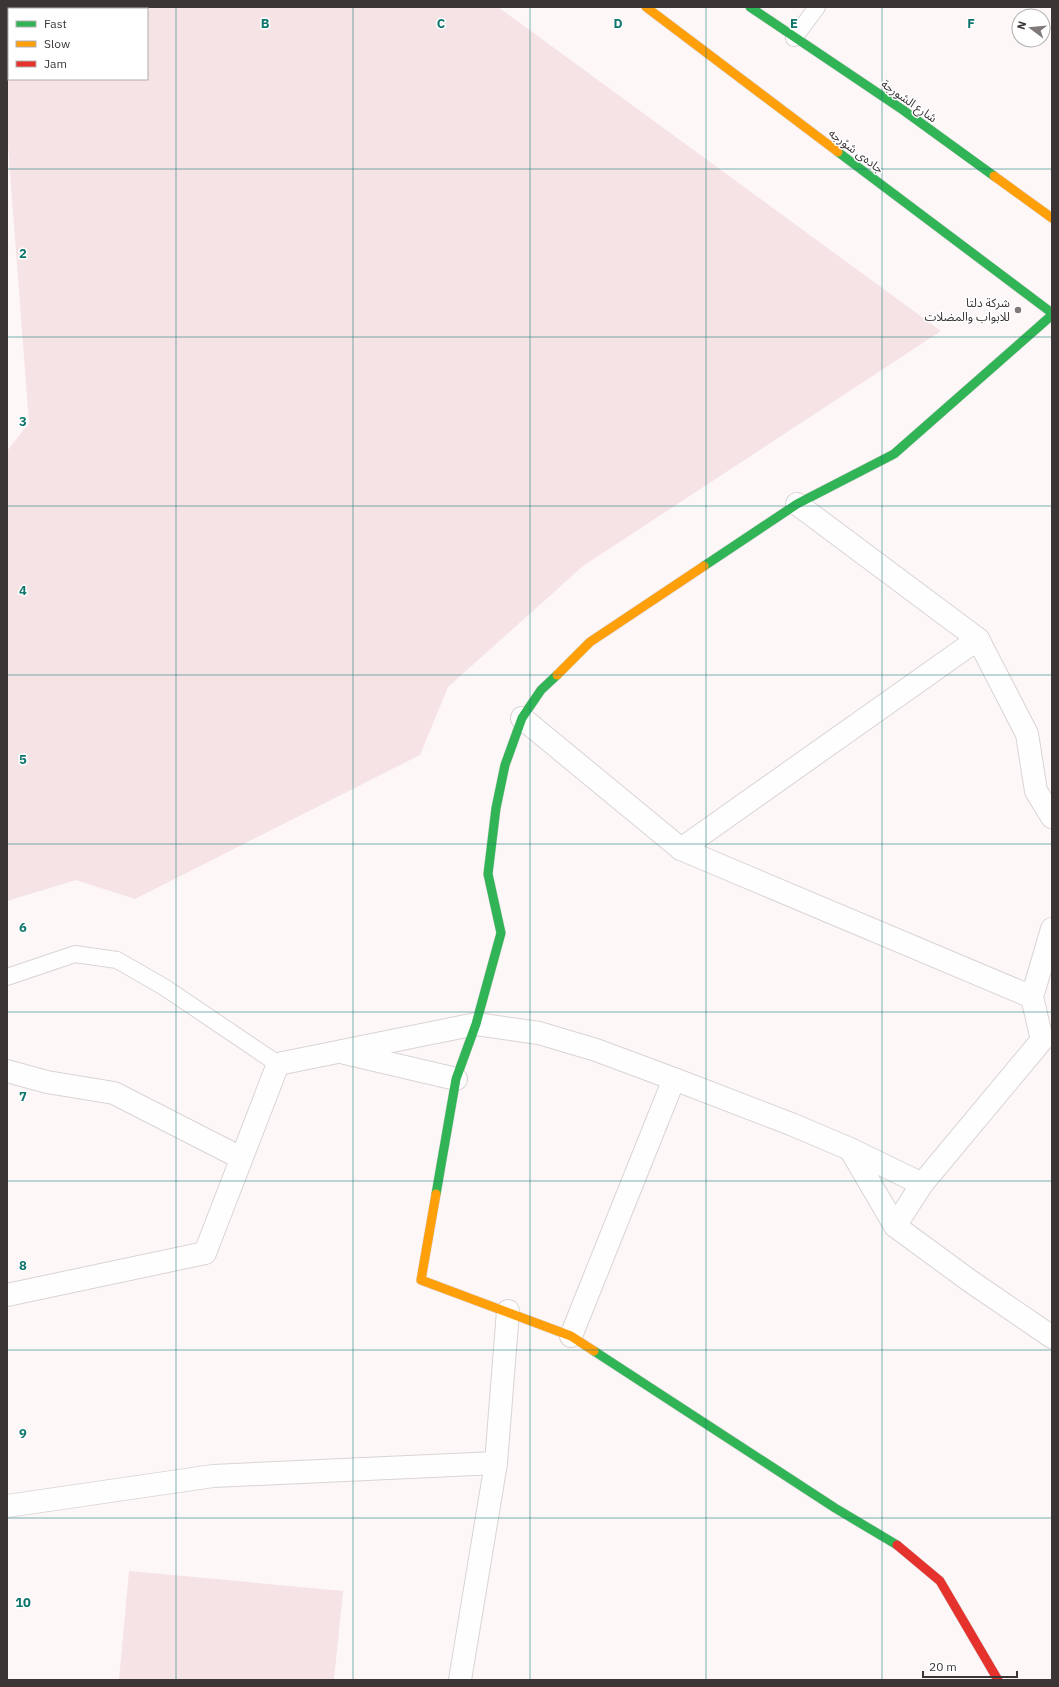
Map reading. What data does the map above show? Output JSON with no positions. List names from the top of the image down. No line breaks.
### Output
{"streets":{"street":["شارع الشورجة","جادەی شۆرجە"]},"places":["شركة دلتا للابواب والمضلات"],"legend":["Fast","Slow","Jam"],"scale_bar":"20 m","north":"left","grid":{"columns":["B","C","D","E","F"],"rows":["2","3","4","5","6","7","8","9","10"]}}
